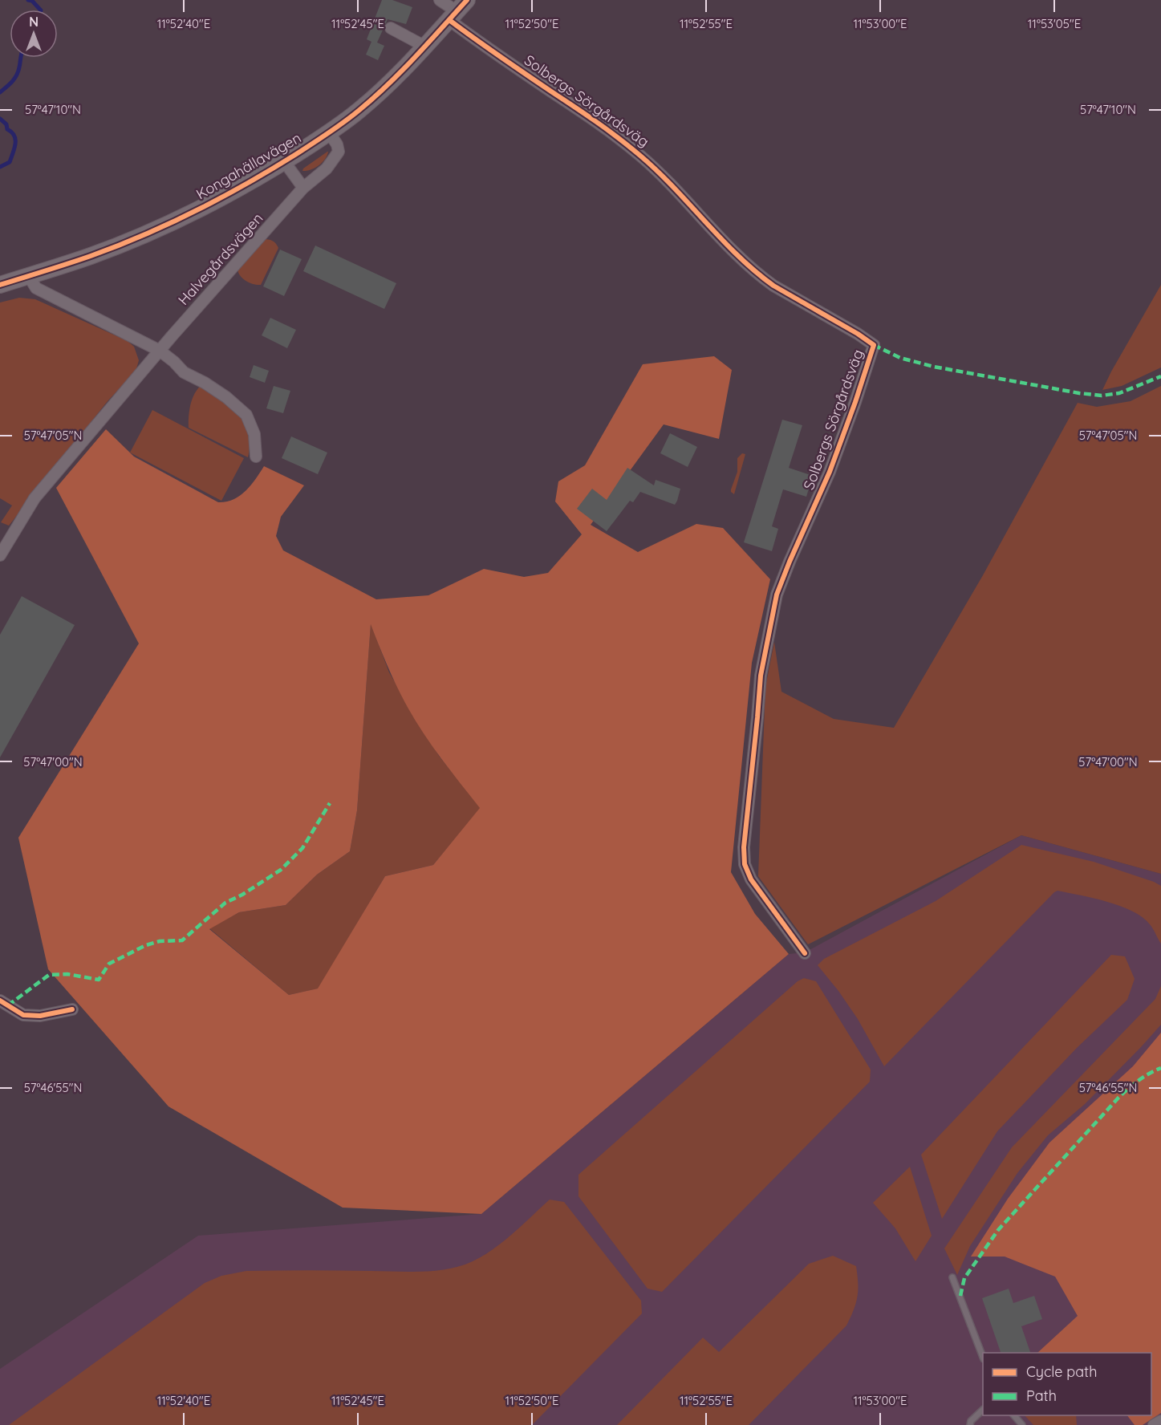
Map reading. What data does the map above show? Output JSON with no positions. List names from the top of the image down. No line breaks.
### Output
{"streets":{"street":["Solbergs Sörgårdsväg","Kongahällavägen","Halvegårdsvägen"]},"crossings":[["Solbergs Sörgårdsväg","Kongahällavägen"],["Kongahällavägen","Halvegårdsvägen"]],"legend":["Cycle path","Path"],"north":"top","coordinates":["11°52'40\"E","11°52'45\"E","11°52'50\"E","11°52'55\"E","11°53'00\"E","11°53'05\"E","57°47'10\"N","57°47'05\"N","57°47'00\"N","57°46'55\"N"]}
